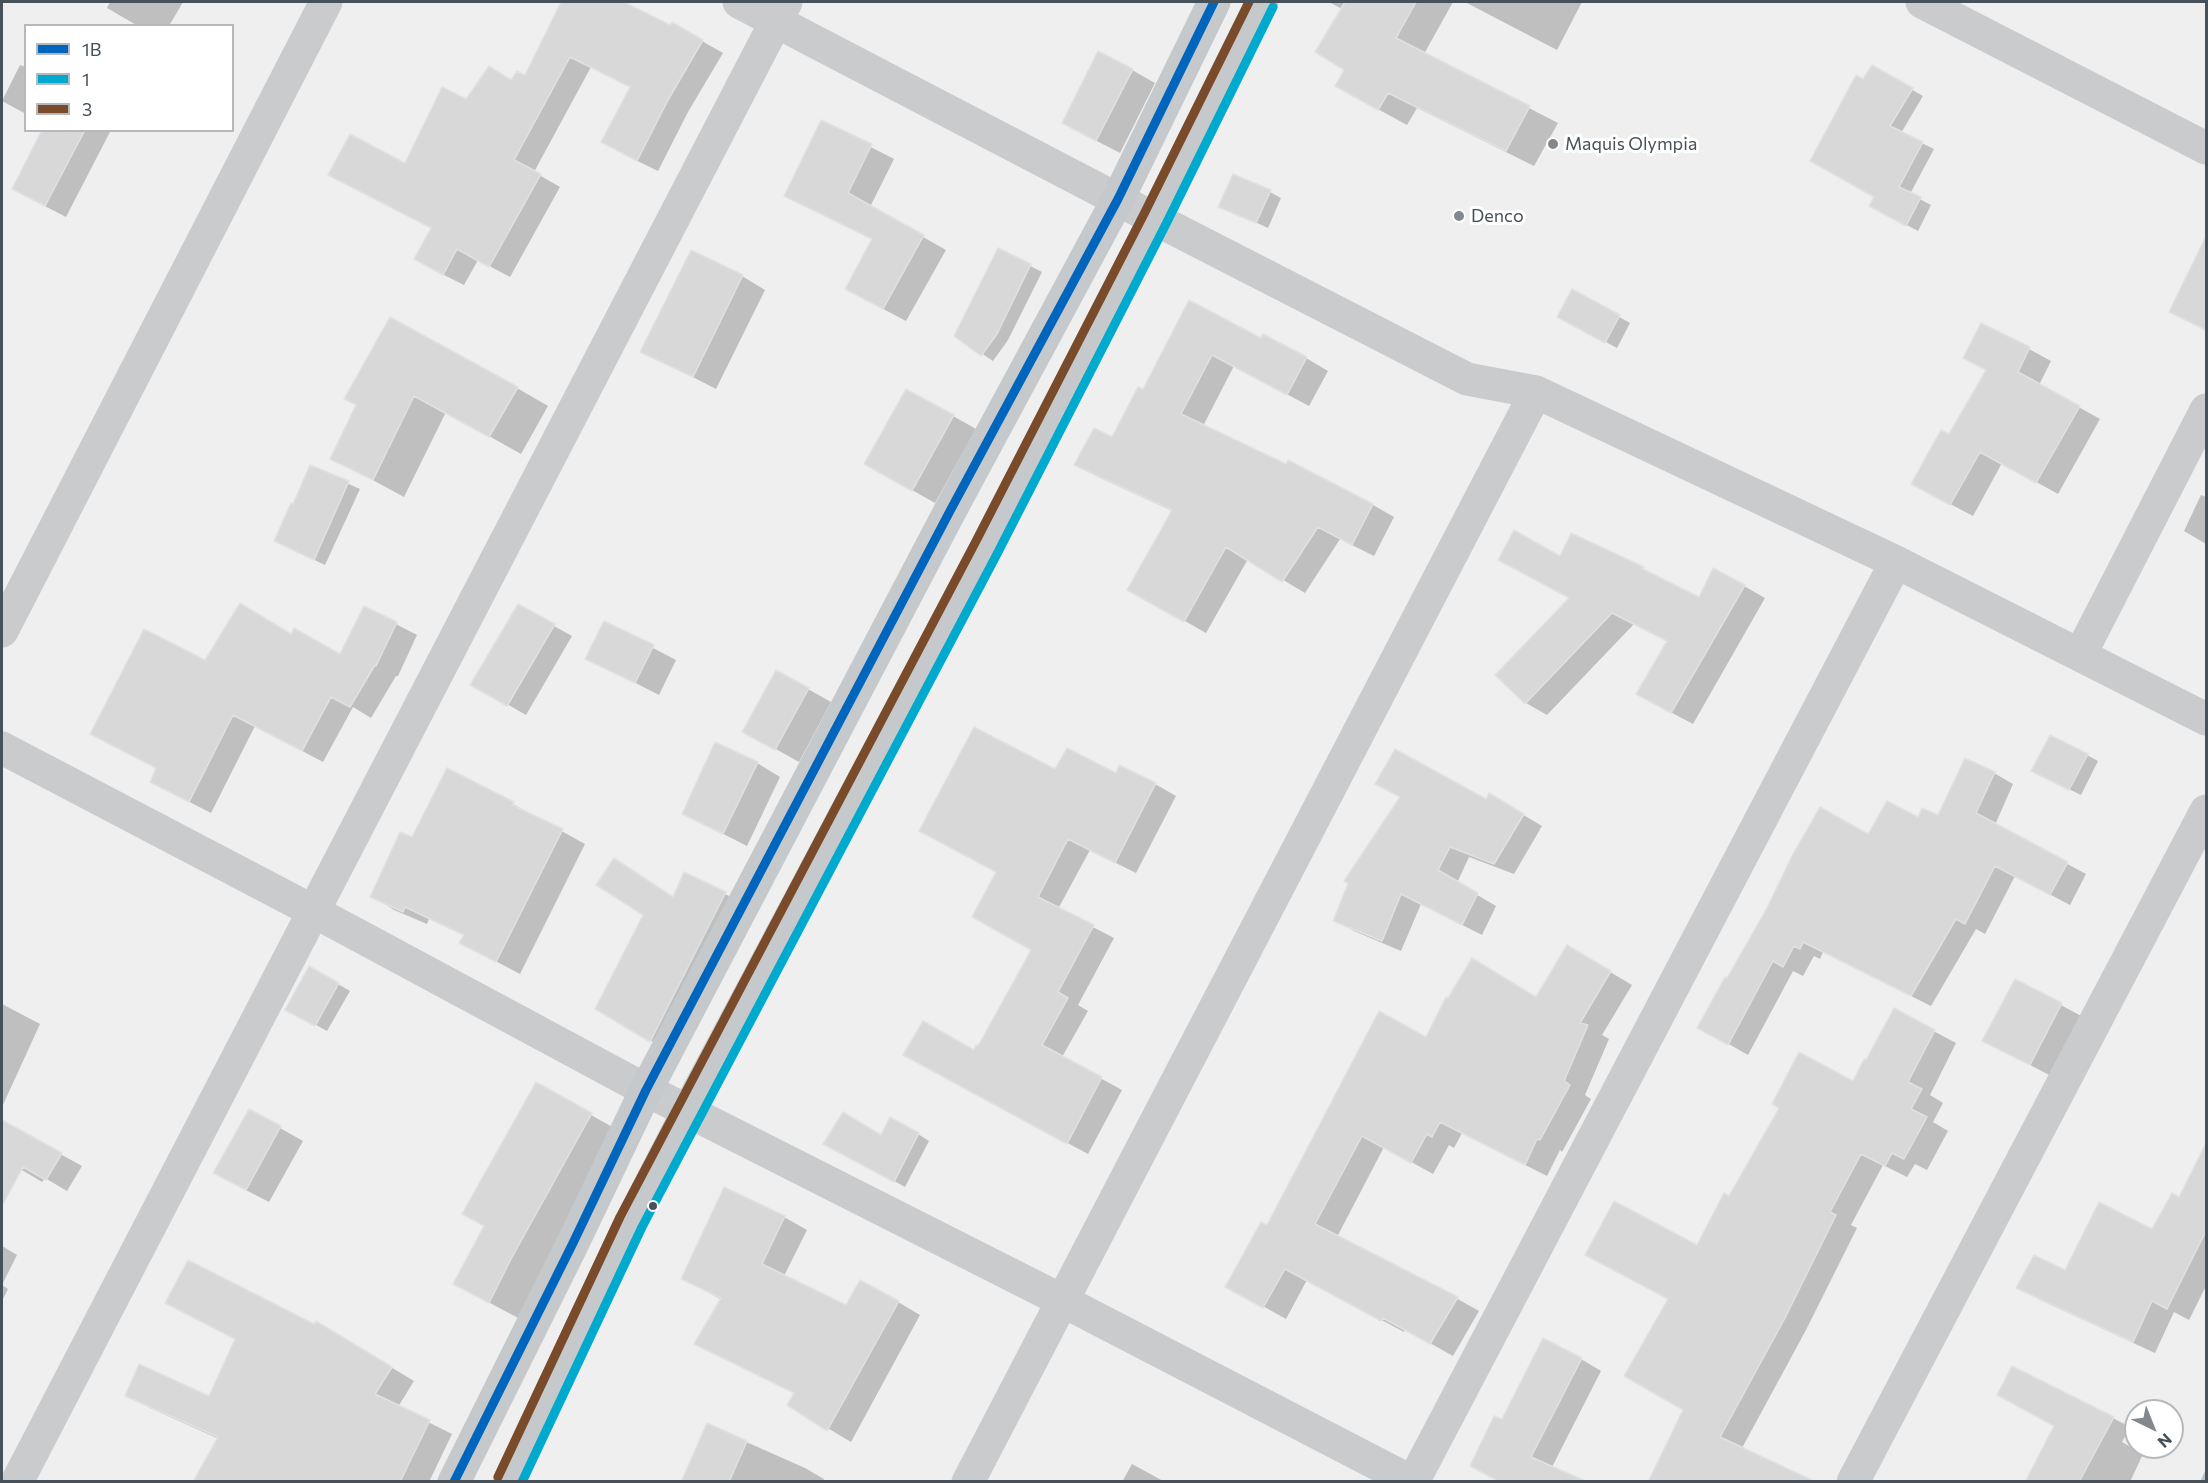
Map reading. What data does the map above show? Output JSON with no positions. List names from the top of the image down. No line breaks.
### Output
{"places":["Maquis Olympia","Denco"],"lines":["transit line 1B","transit line 3","transit line 1"],"legend":["1B","1","3"],"north":"bottom right"}
